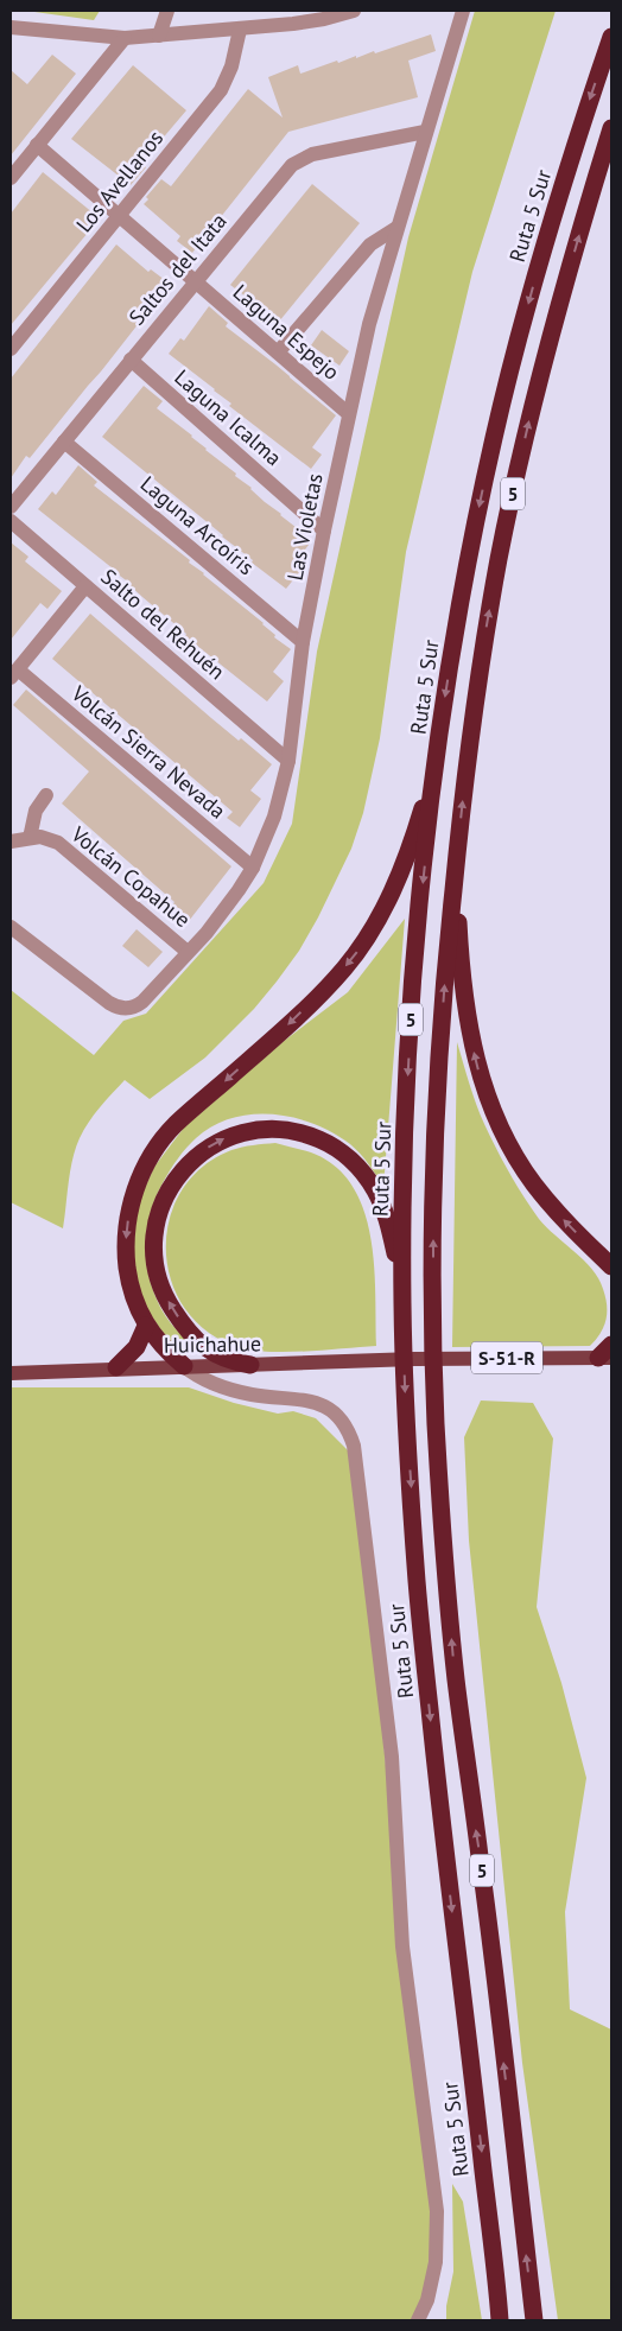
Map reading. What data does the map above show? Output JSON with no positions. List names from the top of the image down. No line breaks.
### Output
{"streets":{"highway":["Ruta 5 Sur","5"],"main road":["Huichahue","S-51-R"],"street":["Los Avellanos","Saltos del Itata","Laguna Espejo","Laguna Icalma","Laguna Arcoíris","Las Violetas","Salto del Rehuén","Volcán Sierra Nevada","Volcán Copahue"]},"crossings":[["Los Avellanos","Laguna Espejo"],["Saltos del Itata","Laguna Espejo"],["Saltos del Itata","Laguna Icalma"],["Saltos del Itata","Laguna Arcoíris"],["Saltos del Itata","Las Violetas"],["Laguna Espejo","Las Violetas"],["Laguna Icalma","Las Violetas"],["Laguna Arcoíris","Las Violetas"],["Las Violetas","Salto del Rehuén"],["Las Violetas","Volcán Sierra Nevada"],["Las Violetas","Volcán Copahue"]]}
